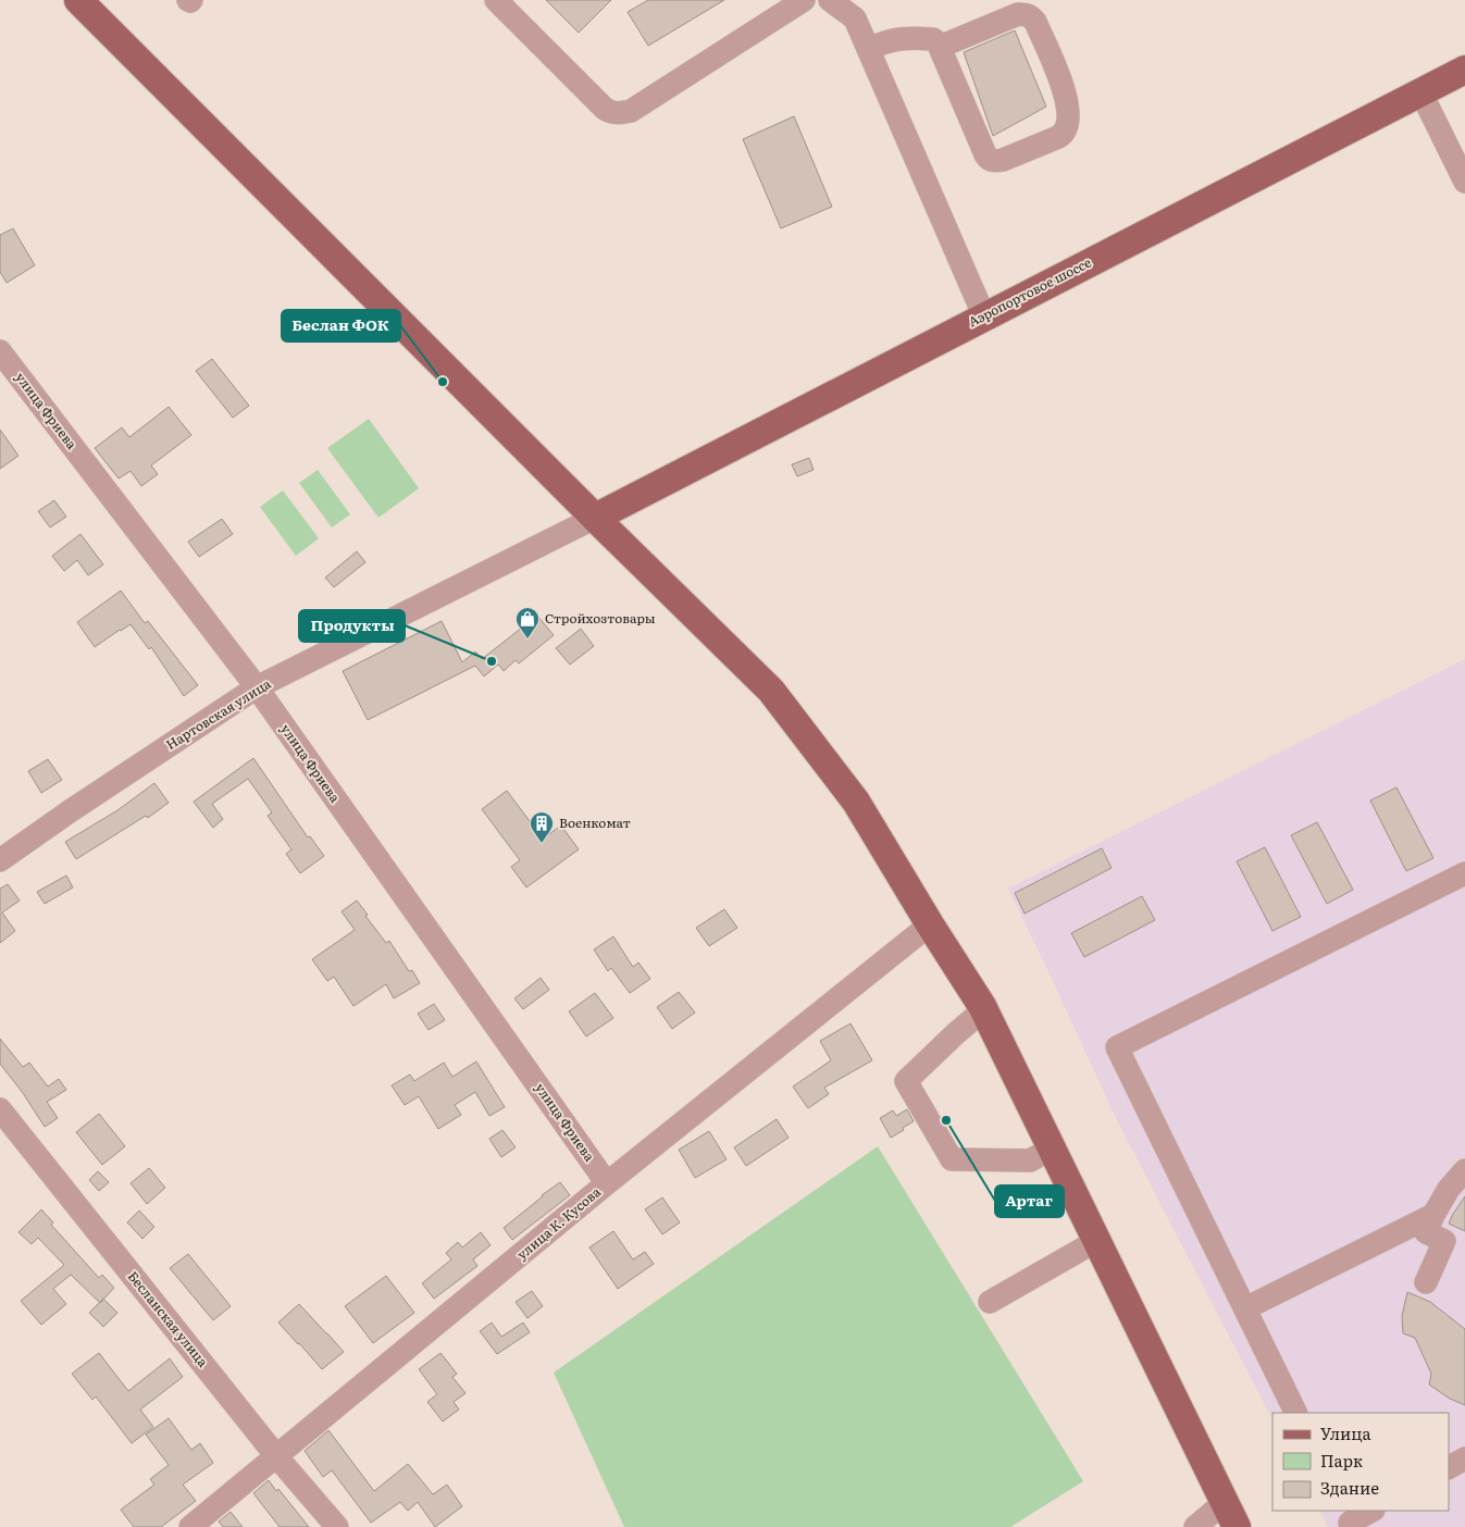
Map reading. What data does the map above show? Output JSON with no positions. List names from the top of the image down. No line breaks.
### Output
{"streets":{"main road":["Аэропортовое шоссе"],"street":["улица Фриева","Нартовская улица","улица К. Кусова","Бесланская улица"]},"crossings":[["Аэропортовое шоссе","Нартовская улица"],["улица Фриева","Нартовская улица"],["улица Фриева","улица К. Кусова"],["улица К. Кусова","Бесланская улица"]],"places":{"other":["Беслан ФОК","Продукты","Артаг"],"shop":["Стройхозтовары"],"building":["Военкомат"]},"legend":["Улица","Парк","Здание"]}
